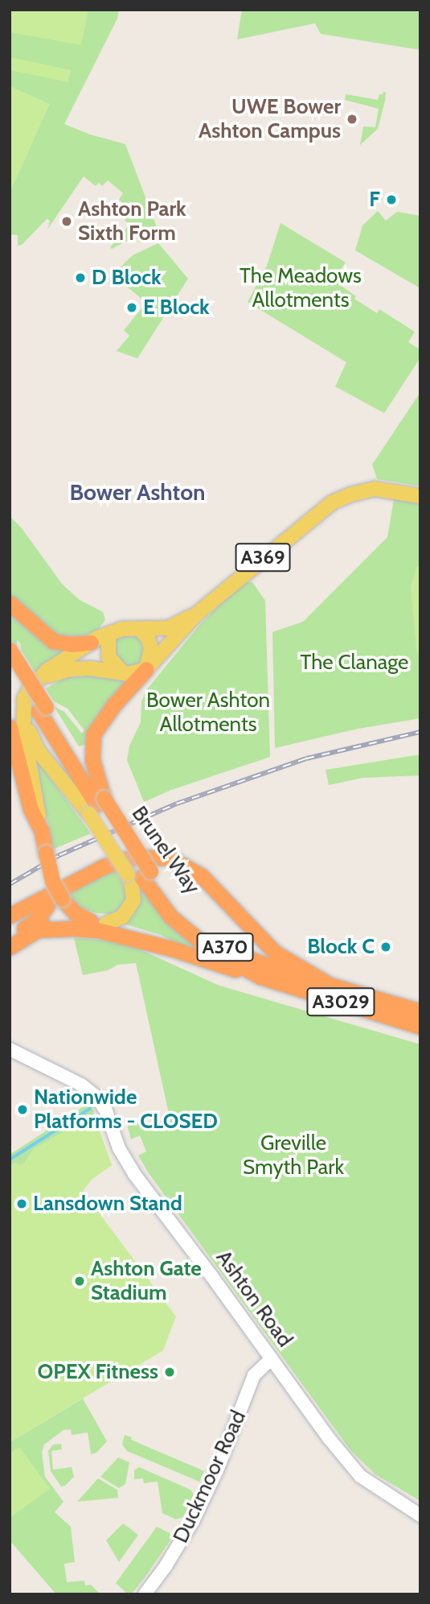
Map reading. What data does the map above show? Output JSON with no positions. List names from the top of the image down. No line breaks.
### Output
{"streets":{"highway":["A369","Brunel Way","A370","A3029"],"street":["Ashton Road","Duckmoor Road"]},"crossings":[["A369","A3029"],["Brunel Way","A3029"],["Ashton Road","Duckmoor Road"]],"districts":["Bower Ashton"],"parks":["The Meadows Allotments","The Clanage","Bower Ashton Allotments","Greville Smyth Park"],"places":["UWE Bower Ashton Campus","F","Ashton Park Sixth Form","D Block","E Block","Block C","Nationwide Platforms - CLOSED","Lansdown Stand","Ashton Gate Stadium","OPEX Fitness"]}
